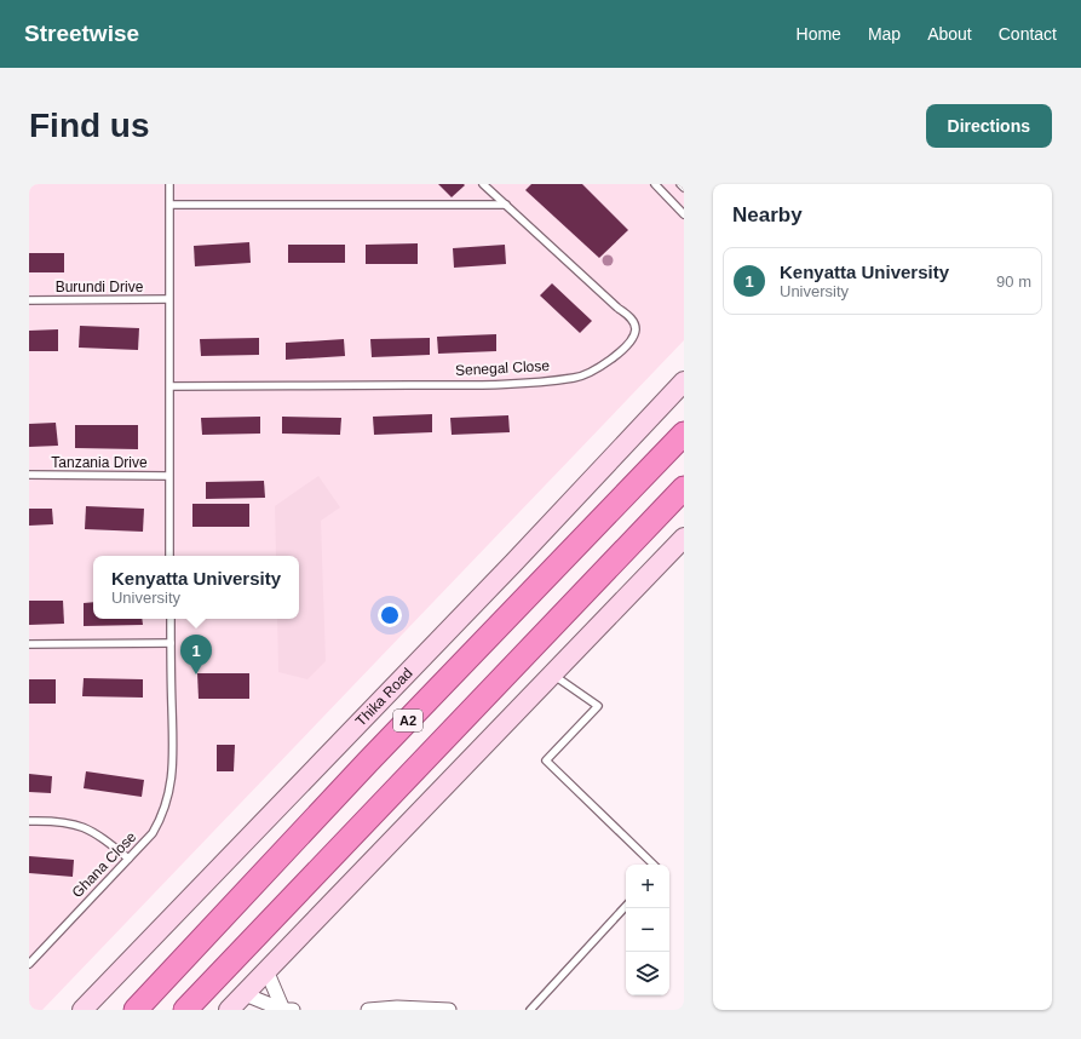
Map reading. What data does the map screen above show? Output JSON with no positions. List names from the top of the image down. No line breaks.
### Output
{"streets":{"highway":["A2"],"main road":["Thika Road"],"lane":["Burundi Drive","Senegal Close","Tanzania Drive","Ghana Close"]},"page":{"header":"Streetwise","nav":["Home","Map","About","Contact"],"buttons":"Directions","title":"Find us","heading":"Nearby","list":[{"mark":"1","name":"Kenyatta University","note":"University","value":"90 m"}],"popup":["Kenyatta University","University"],"pins":"1","map_buttons":["+","−"]}}
